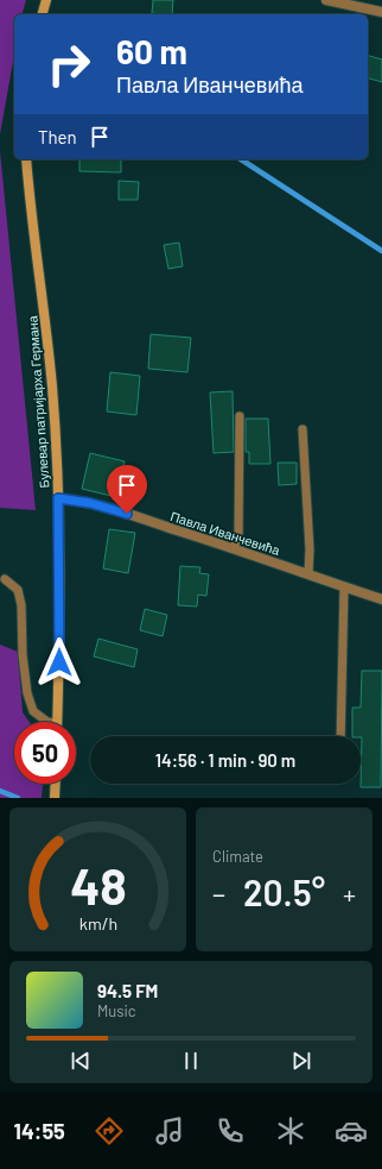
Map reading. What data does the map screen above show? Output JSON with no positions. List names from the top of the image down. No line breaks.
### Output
{"streets":{"main road":["Булевар патријарха Германа"],"street":["Павла Иванчевића"]},"crossings":[["Булевар патријарха Германа","Павла Иванчевића"]],"page":{"turn":["60 m","Павла Иванчевића"],"then":"Then","limit":"50","trip":"14:56 · 1 min · 90 m","tile":"Climate","heat":["−","20.5°","+"],"song":["94.5 FM","Music"],"tabs":"14:55","gauge":["48","km/h"]}}
